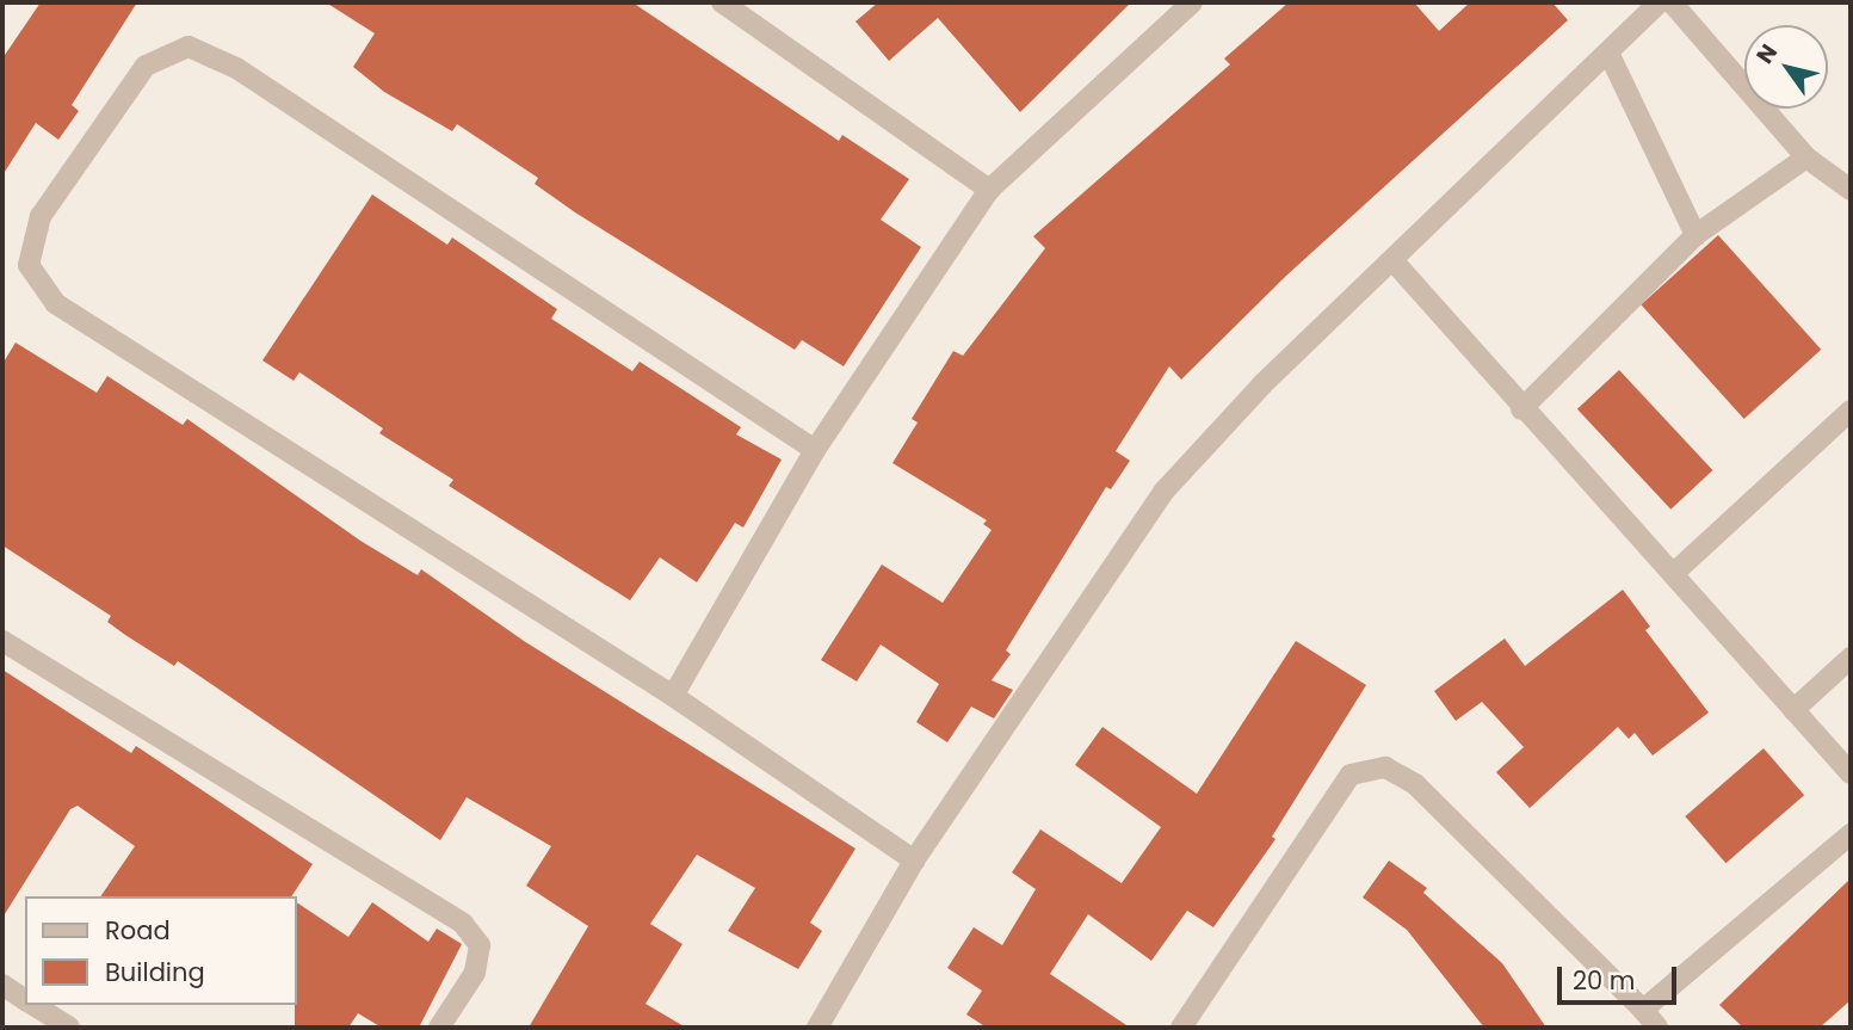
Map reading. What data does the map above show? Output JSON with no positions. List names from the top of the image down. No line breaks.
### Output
{"legend":["Road","Building"],"scale_bar":"20 m","north":"top left"}
